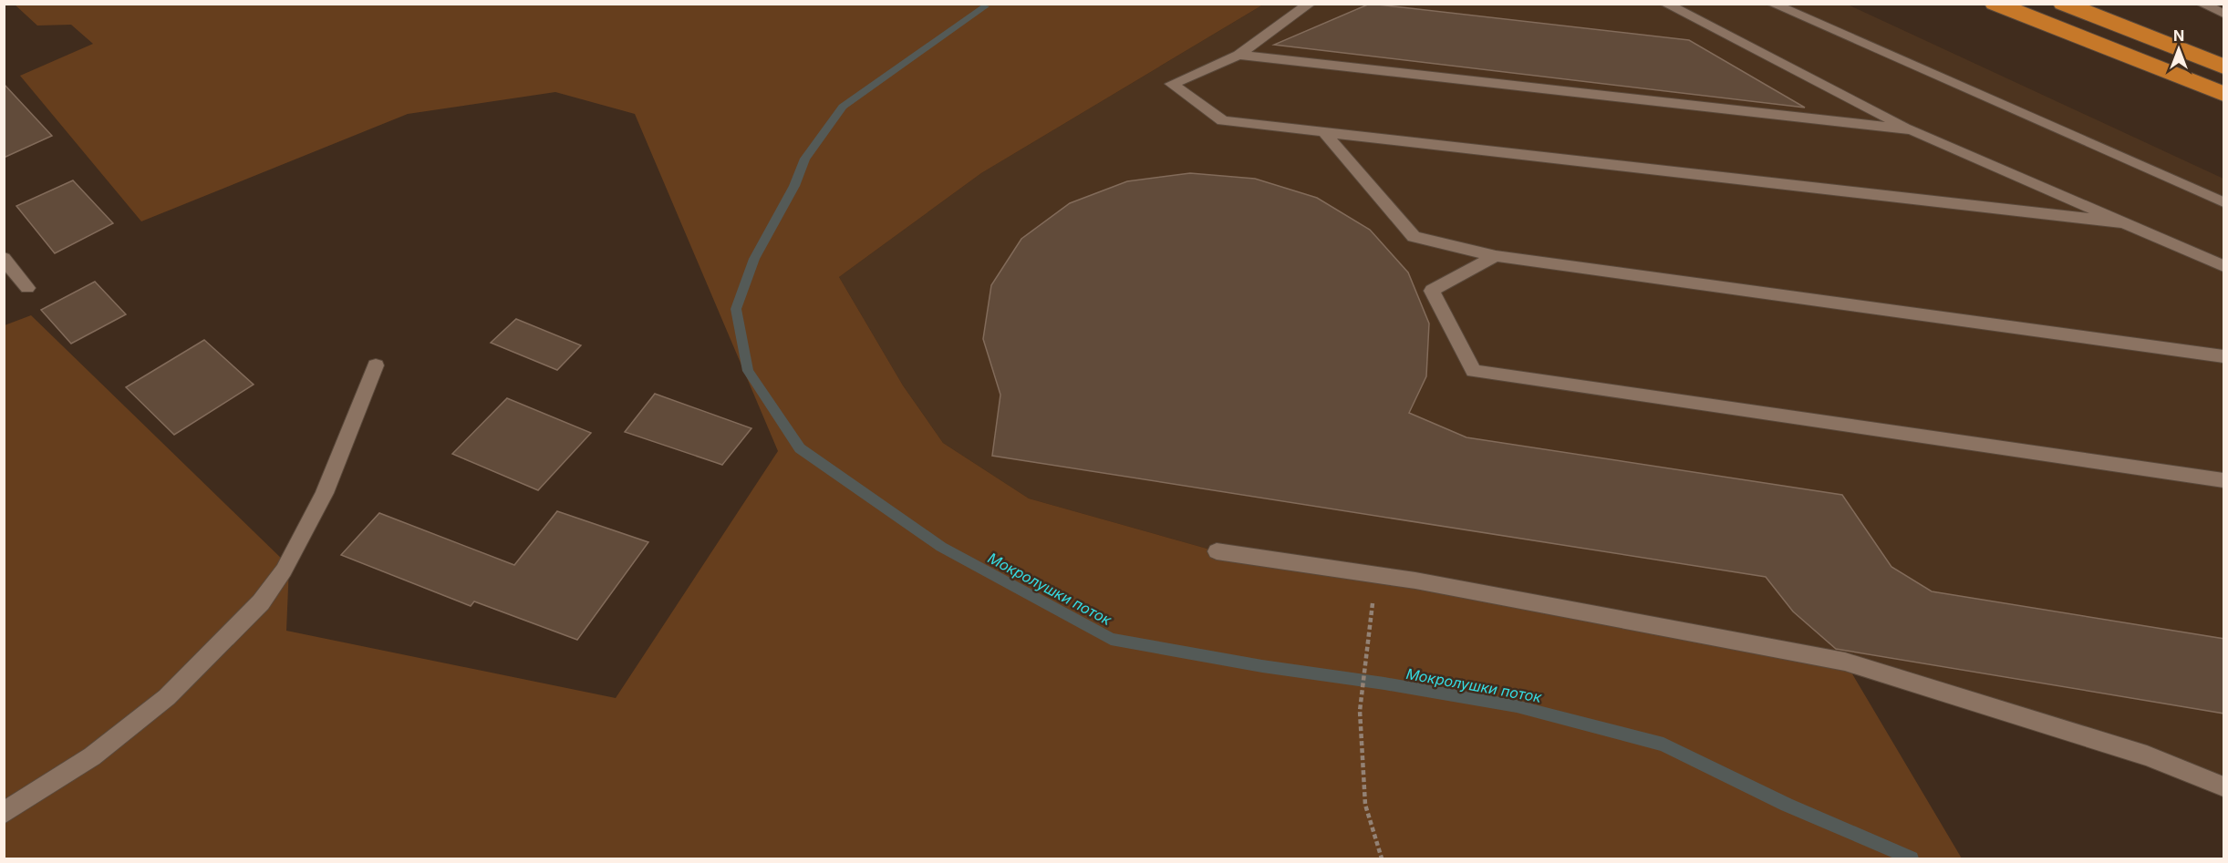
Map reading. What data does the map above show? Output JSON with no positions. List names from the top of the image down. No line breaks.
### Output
{"water":["Мокролушки поток"],"north":"top"}
